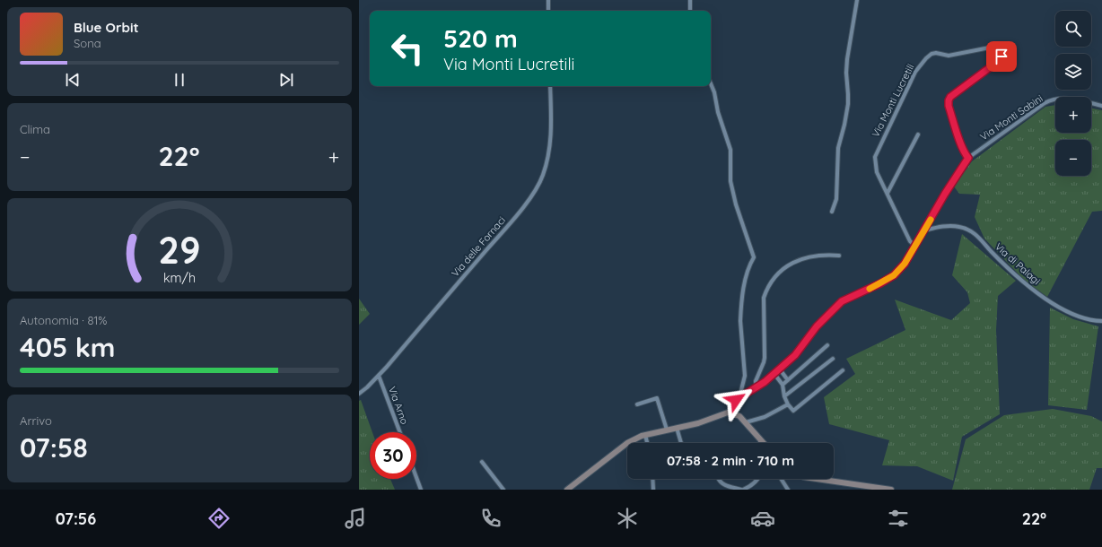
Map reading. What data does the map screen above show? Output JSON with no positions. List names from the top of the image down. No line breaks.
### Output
{"streets":{"street":["Via Monti Lucretili","Via Monti Sabini","Via delle Fornaci","Via di Palagi","Via Arno"]},"crossings":[["Via Monti Lucretili","Via Monti Sabini"],["Via Monti Sabini","Via di Palagi"],["Via delle Fornaci","Via Arno"]],"page":{"map_buttons":["+","−"],"turn":["520 m","Via Monti Lucretili"],"song":["Blue Orbit","Sona"],"tile":["Clima",["Autonomia · 81%","405 km"],["Arrivo","07:58"]],"heat":["−","22°","+"],"limit":"30","trip":"07:58 · 2 min · 710 m","tabs":["07:56","22°"],"gauge":["29","km/h"]}}
